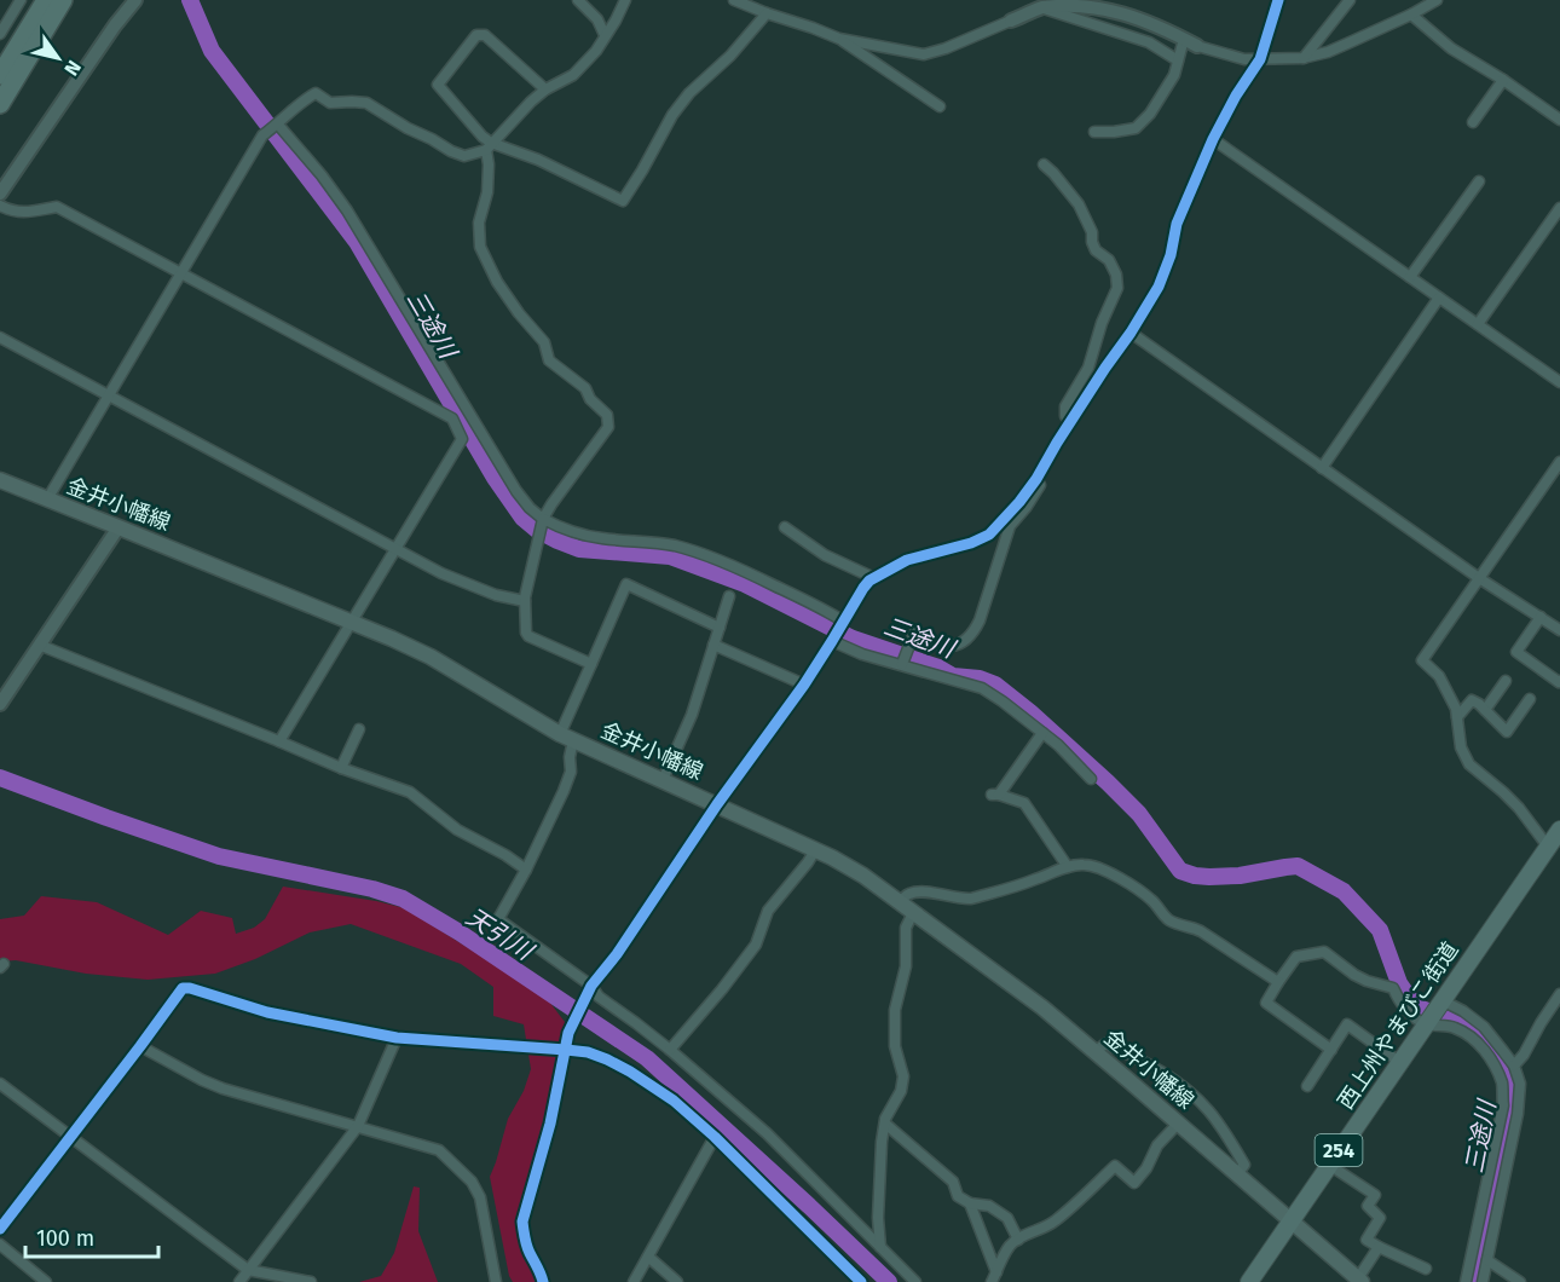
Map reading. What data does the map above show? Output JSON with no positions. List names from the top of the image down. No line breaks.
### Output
{"streets":{"highway":["西上州やまびこ街道","254"],"main road":["金井小幡線"]},"crossings":[["金井小幡線","西上州やまびこ街道"]],"water":["三途川","天引川"],"scale_bar":"100 m","north":"bottom right"}
